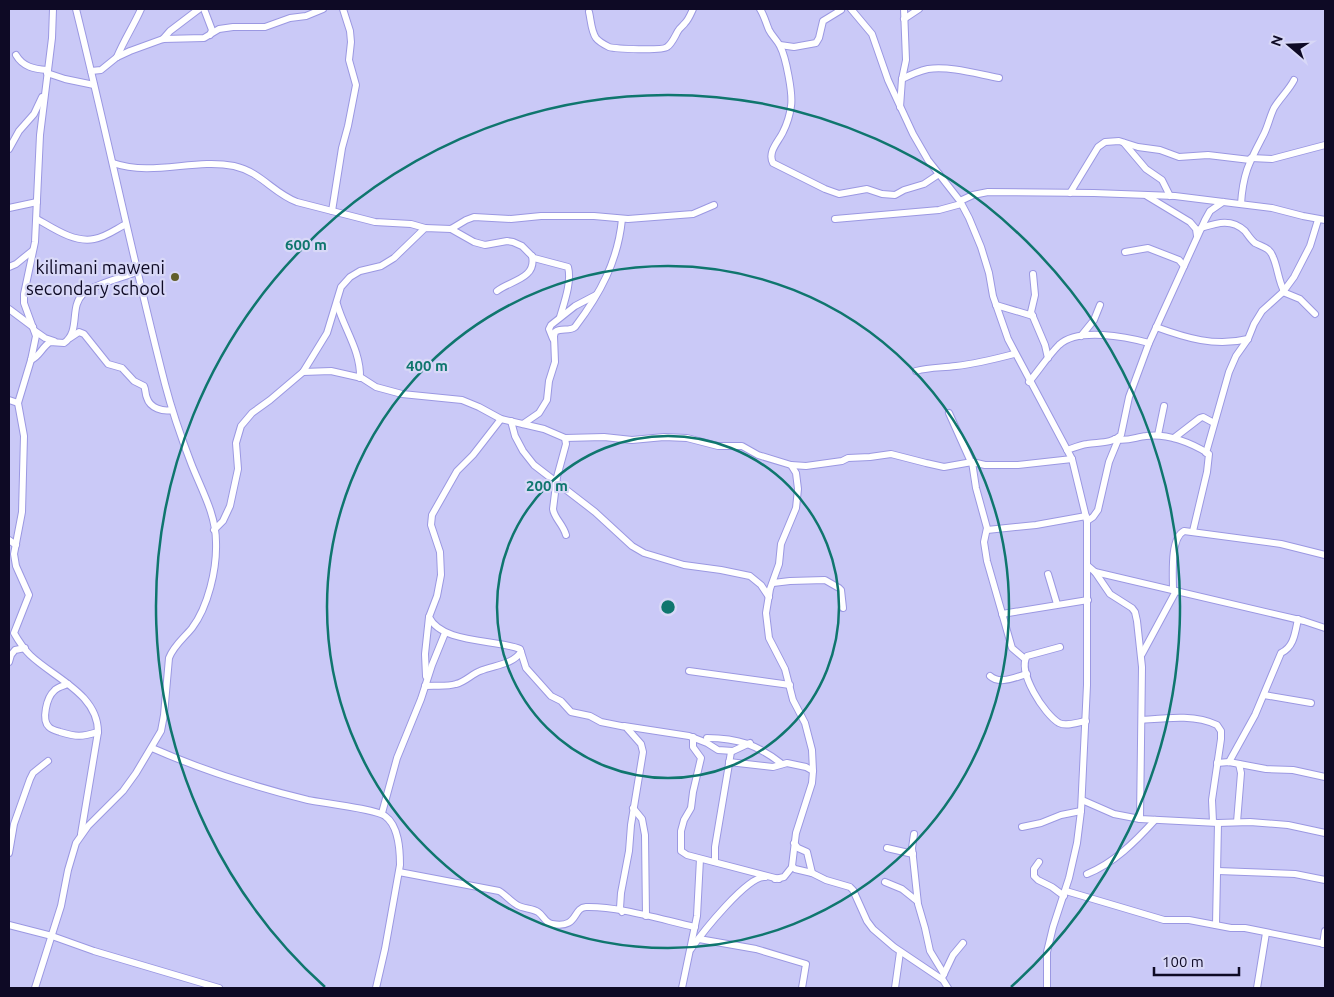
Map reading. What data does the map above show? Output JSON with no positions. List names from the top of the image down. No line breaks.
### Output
{"places":["kilimani maweni secondary school"],"scale_bar":"100 m","north":"left","rings":["600 m","400 m","200 m"]}
